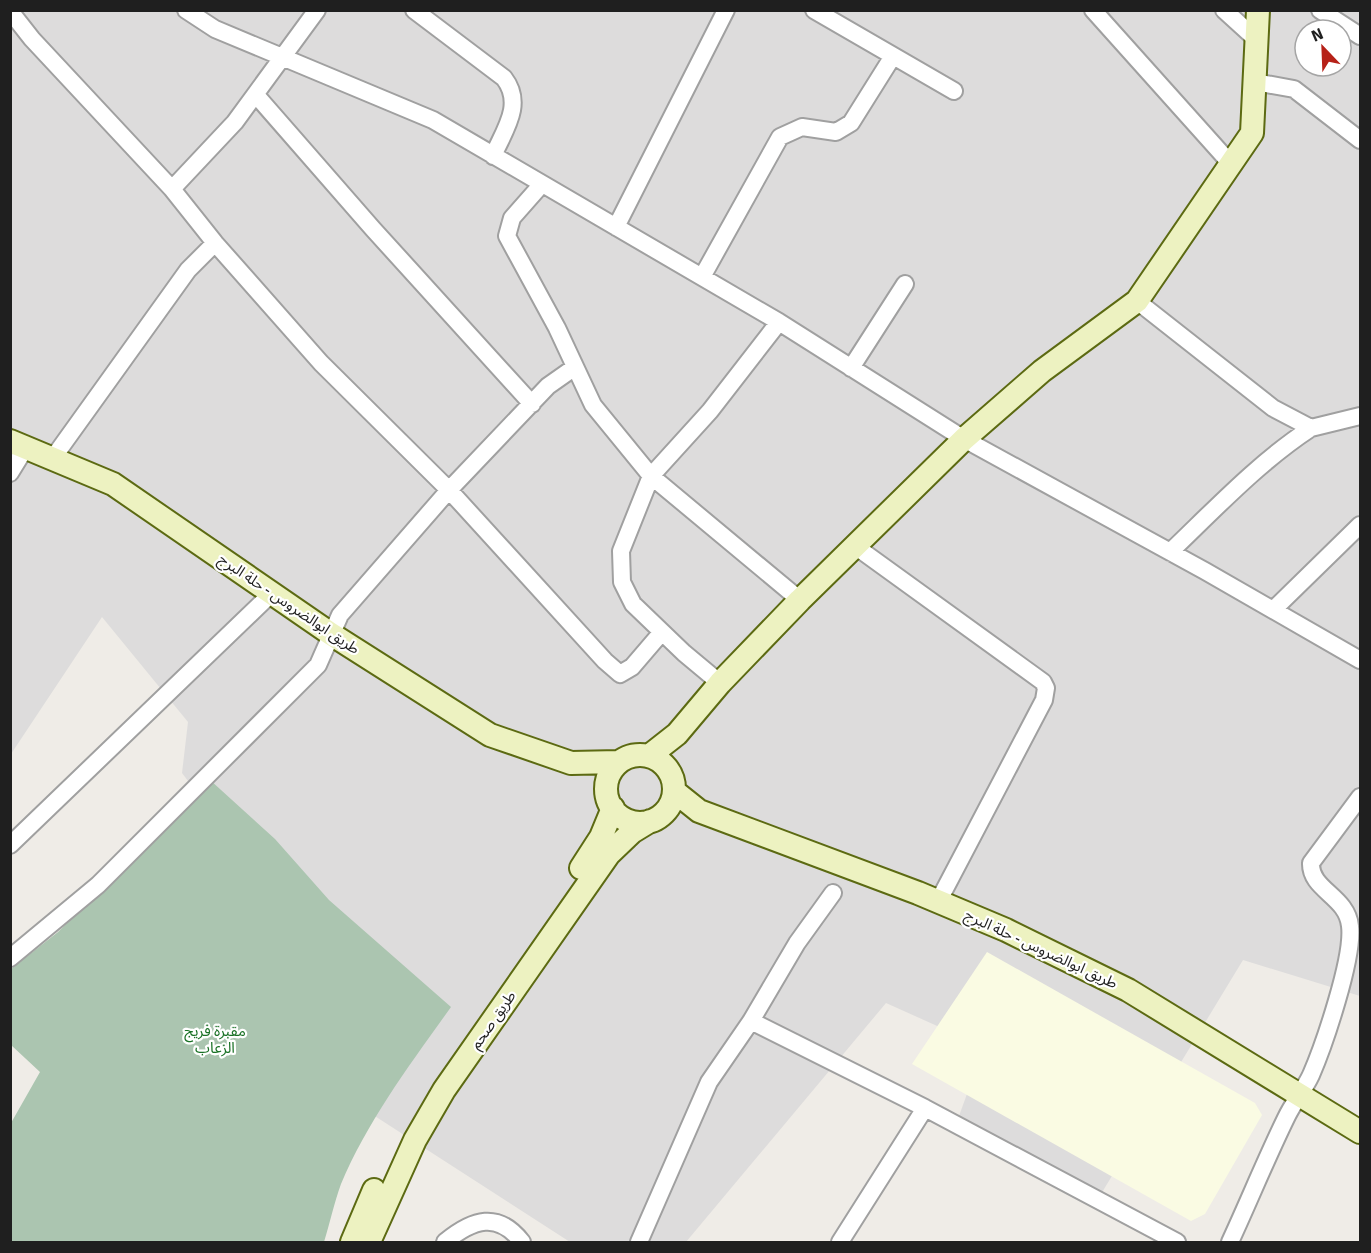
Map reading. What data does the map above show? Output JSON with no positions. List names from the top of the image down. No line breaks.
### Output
{"streets":{"main road":["طريق ابوالضروس - حلة البرج","طريق صحم"]},"crossings":[["طريق ابوالضروس - حلة البرج","طريق صحم"]],"parks":["مقبرة فريج الزعاب"],"north":"top left"}
